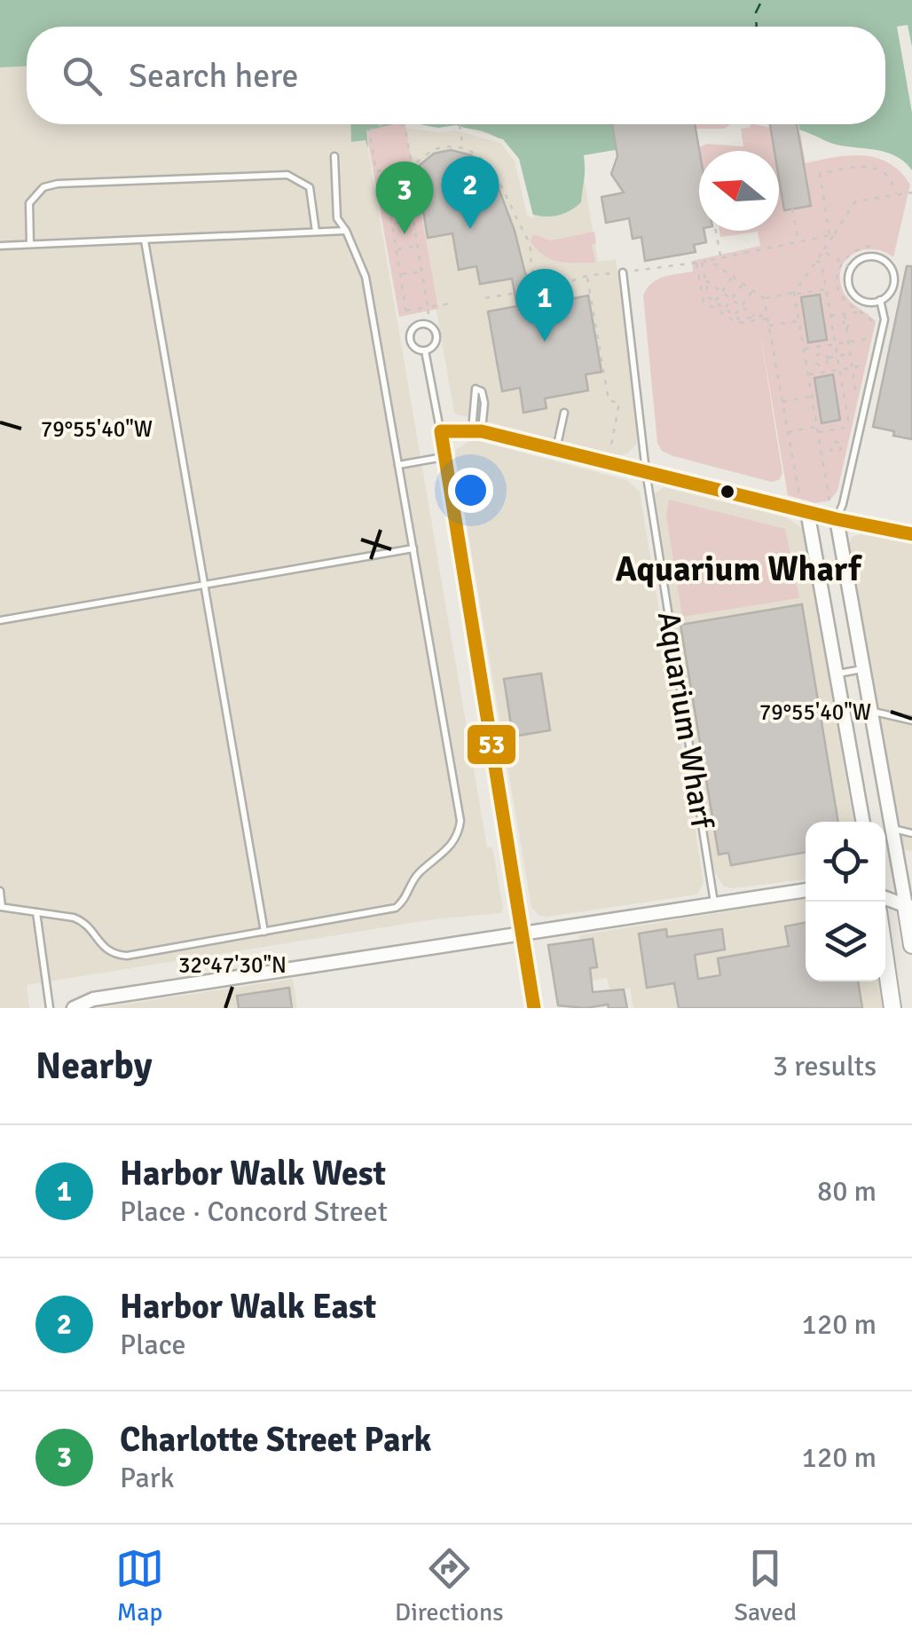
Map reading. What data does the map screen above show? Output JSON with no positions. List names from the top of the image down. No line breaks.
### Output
{"streets":{"lane":["Aquarium Wharf"]},"districts":["Aquarium Wharf"],"lines":["transit line 53"],"north":"left","page":{"search":"Search here","pins":["2","3","1"],"heading":["Nearby","3 results"],"list":[{"mark":"1","name":"Harbor Walk West","note":"Place · Concord Street","value":"80 m"},{"mark":"2","name":"Harbor Walk East","note":"Place","value":"120 m"},{"mark":"3","name":"Charlotte Street Park","note":"Park","value":"120 m"}],"nav":["Map","Directions","Saved"]},"coordinates":["79°55'40\"W","32°47'30\"N"]}
